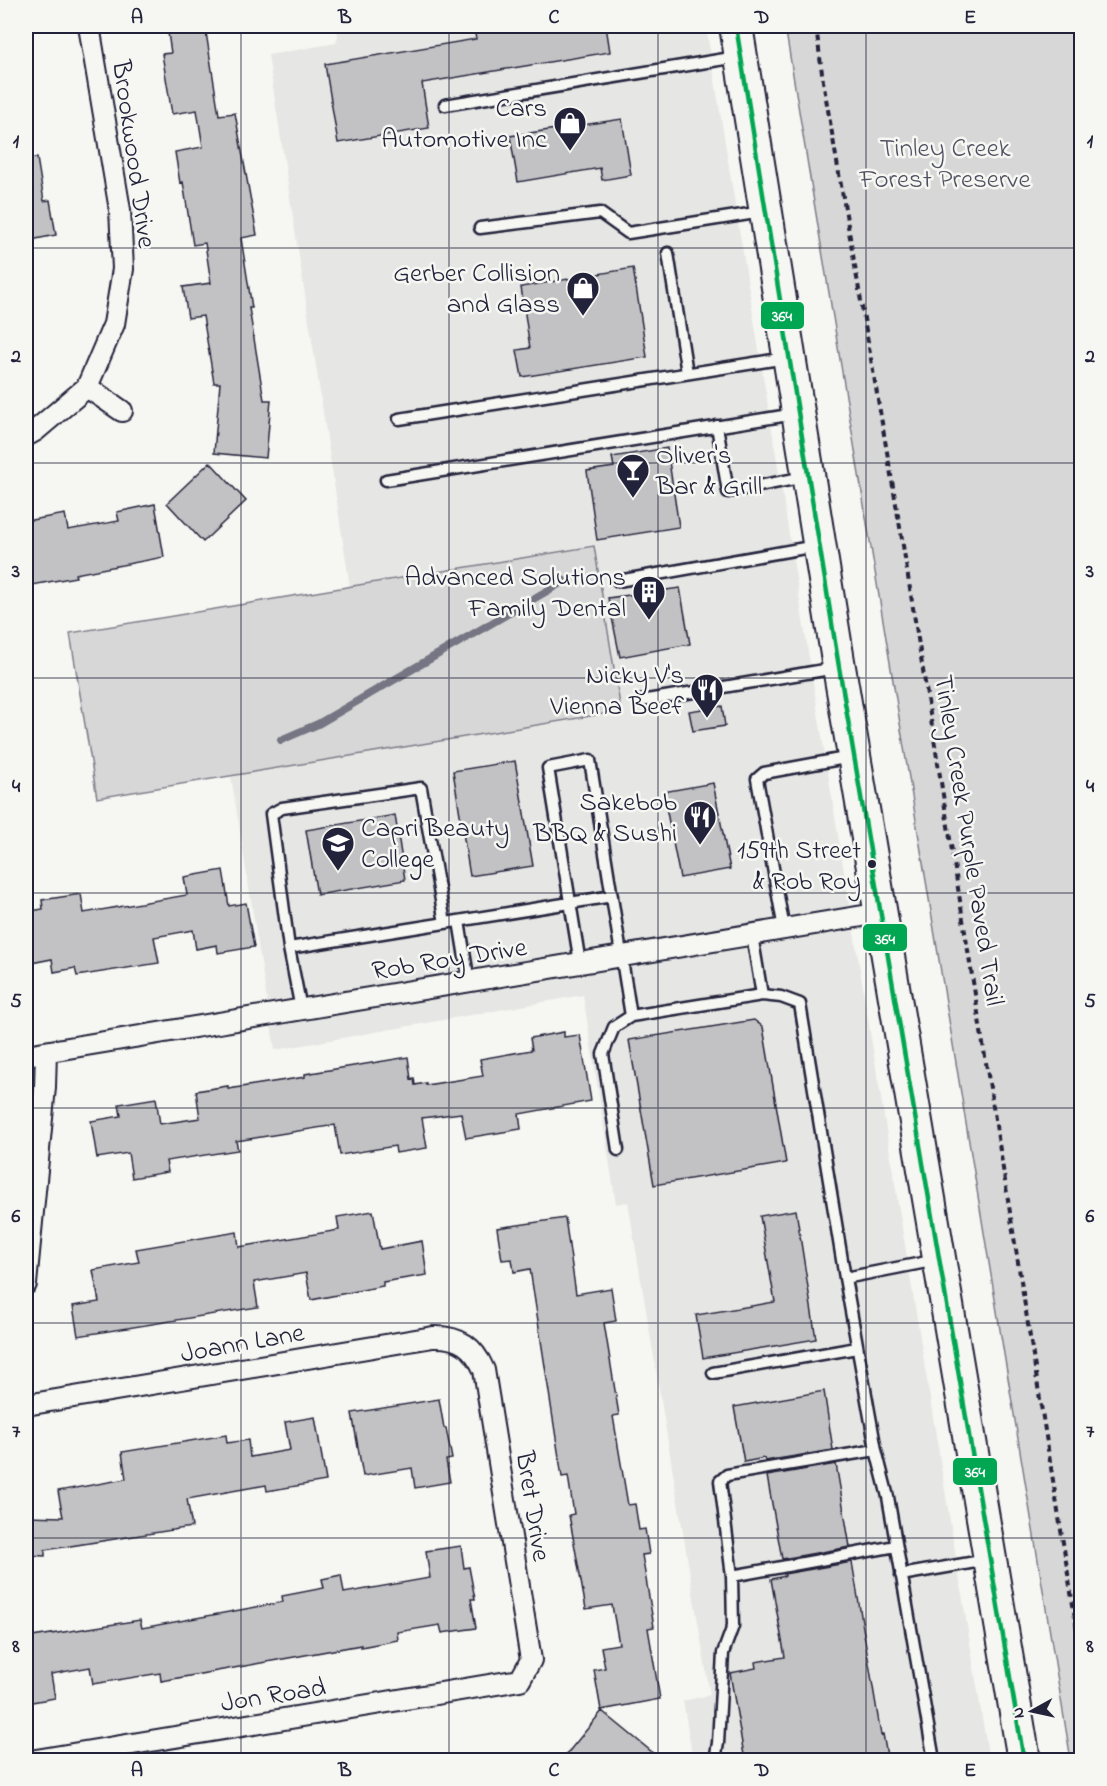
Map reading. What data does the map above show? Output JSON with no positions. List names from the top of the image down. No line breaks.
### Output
{"streets":{"street":["Brookwood Drive","Rob Roy Drive","Joann Lane","Bret Drive","Jon Road"],"path":["Tinley Creek Purple Paved Trail"]},"crossings":[["Joann Lane","Bret Drive"],["Bret Drive","Jon Road"]],"parks":["Tinley Creek Forest Preserve"],"places":{"shop":["Cars Automotive Inc","Gerber Collision and Glass"],"bar":["Oliver's Bar & Grill"],"building":["Advanced Solutions Family Dental"],"restaurant":["Nicky V's Vienna Beef","Sakebob BBQ & Sushi"],"other":["159th Street & Rob Roy"],"school or university":["Capri Beauty College"]},"lines":["transit line 364"],"north":"left","grid":{"columns":["A","B","C","D","E"],"rows":["1","2","3","4","5","6","7","8"]}}
